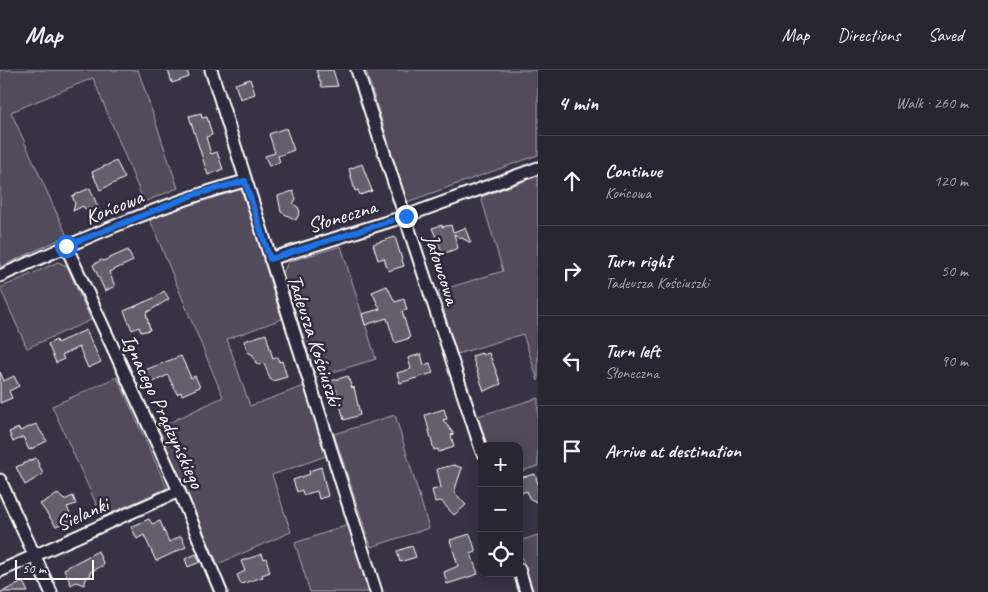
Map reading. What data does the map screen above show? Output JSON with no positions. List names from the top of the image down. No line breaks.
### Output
{"streets":{"street":["Końcowa","Słoneczna","Jałowcowa","Tadeusza Kościuszki","Ignacego Prądzyńskiego","Sielanki"]},"crossings":[["Końcowa","Tadeusza Kościuszki"],["Końcowa","Ignacego Prądzyńskiego"],["Słoneczna","Jałowcowa"],["Słoneczna","Tadeusza Kościuszki"],["Ignacego Prądzyńskiego","Sielanki"]],"scale_bar":"50 m","page":{"header":"Map","nav":["Map","Directions","Saved"],"heading":["4 min","Walk · 260 m"],"list":[["Continue","Końcowa","120 m"],["Turn right","Tadeusza Kościuszki","50 m"],["Turn left","Słoneczna","90 m"],"Arrive at destination"],"map_buttons":["+","−"],"scale":"50 m"}}
